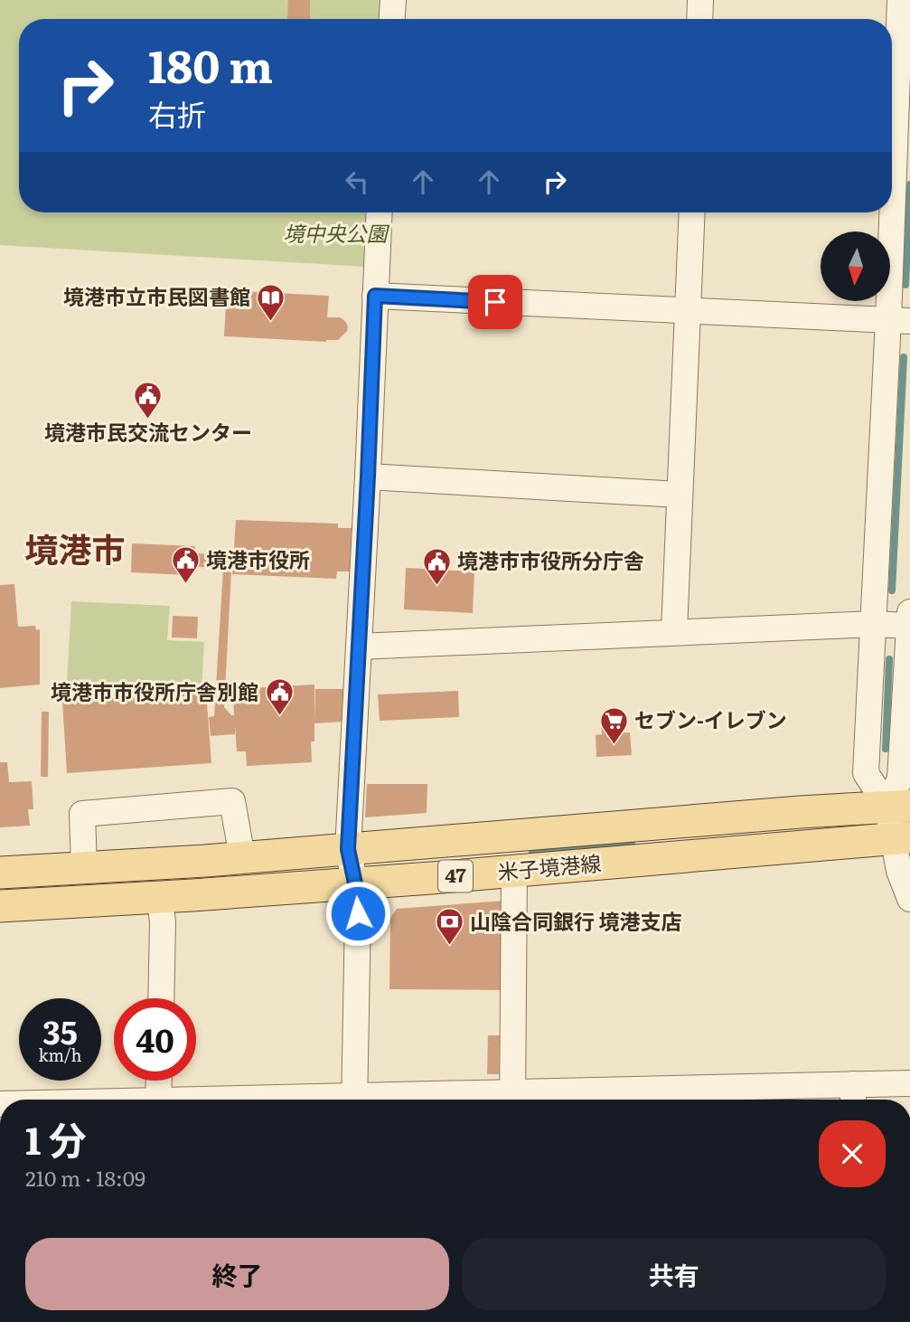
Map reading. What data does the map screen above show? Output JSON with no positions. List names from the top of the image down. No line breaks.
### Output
{"streets":{"main road":["米子境港線","47"]},"districts":["境港市"],"parks":["境中央公園"],"places":{"library":["境港市立市民図書館"],"public building":["境港市民交流センター","境港市役所","境港市市役所分庁舎","境港市市役所庁舎別館"],"supermarket":["セブン-イレブン"],"bank":["山陰合同銀行 境港支店"]},"north":"bottom","page":{"turn":["180 m","右折"],"speed":"35 km/h","limit":"40","heading":["1 分","210 m · 18:09"],"buttons":["終了","共有"]}}
